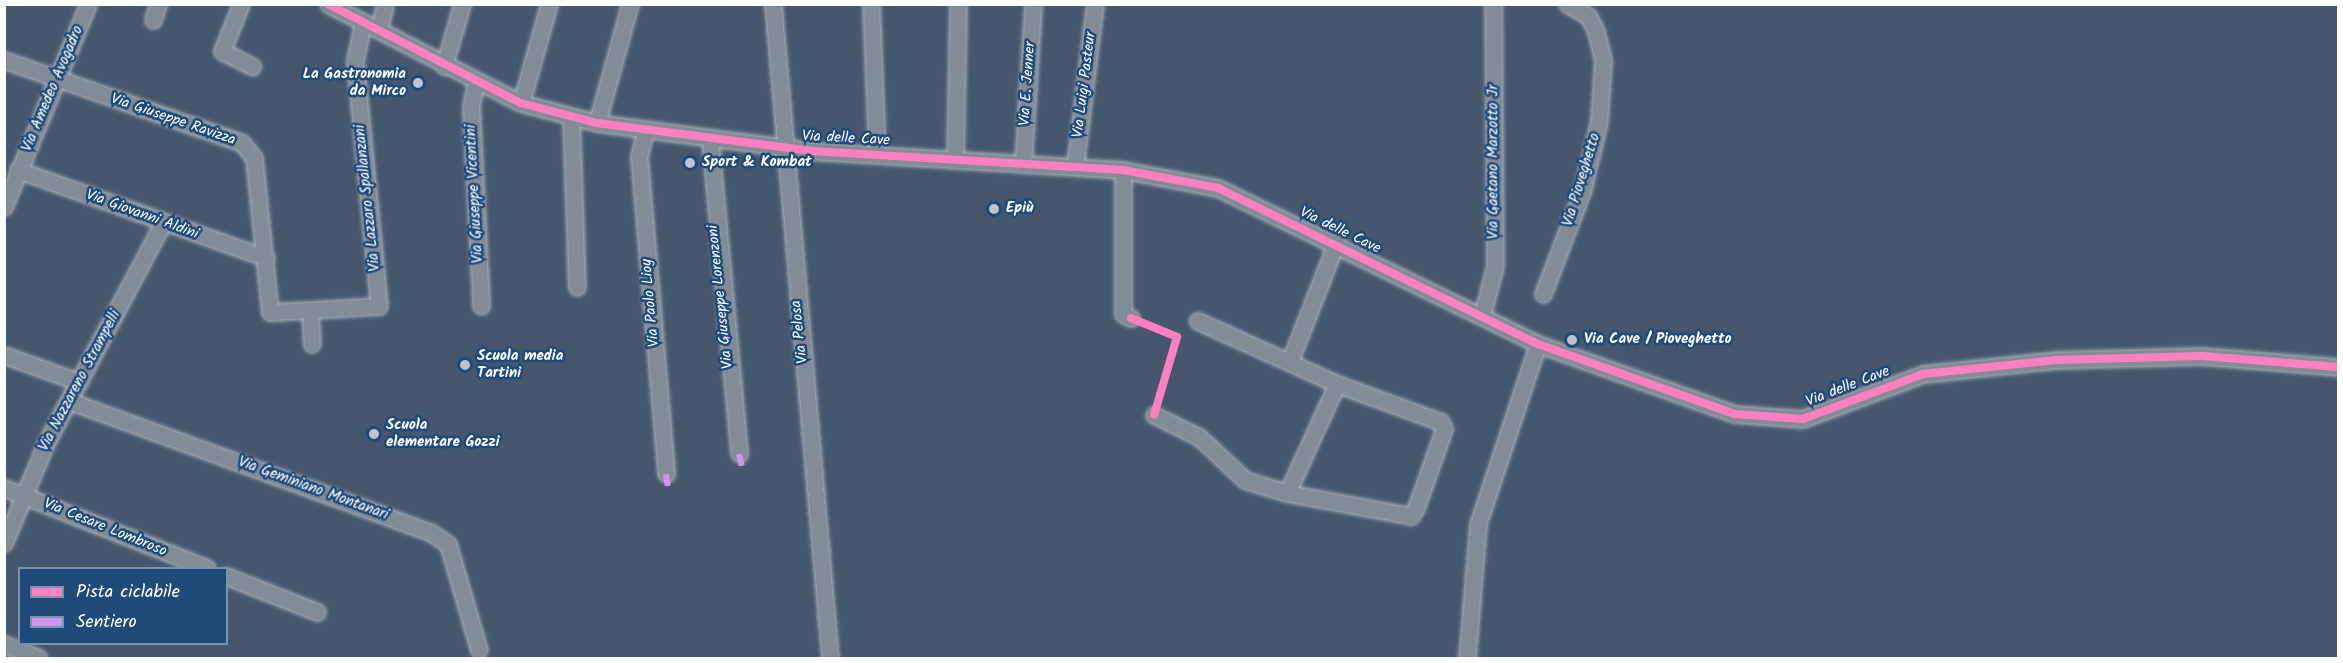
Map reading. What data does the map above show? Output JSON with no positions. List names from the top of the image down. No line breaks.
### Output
{"streets":{"street":["Via E. Jenner","Via Luigi Pasteur","Via Amedeo Avogadro","Via Giuseppe Ravizza","Via delle Cave","Via Gaetano Marzotto Jr","Via Pioveghetto","Via Giuseppe Vicentini","Via Lazzaro Spallanzani","Via Giovanni Aldini","Via Giuseppe Lorenzoni","Via Paolo Lioy","Via Pelosa","Via Nazzareno Strampelli","Via Geminiano Montanari","Via Cesare Lombroso"]},"crossings":[["Via E. Jenner","Via delle Cave"],["Via Luigi Pasteur","Via delle Cave"],["Via Amedeo Avogadro","Via Giuseppe Ravizza"],["Via Amedeo Avogadro","Via Giovanni Aldini"],["Via Giuseppe Ravizza","Via Lazzaro Spallanzani"],["Via Giuseppe Ravizza","Via Giovanni Aldini"],["Via delle Cave","Via Gaetano Marzotto Jr"],["Via delle Cave","Via Giuseppe Vicentini"],["Via delle Cave","Via Lazzaro Spallanzani"],["Via delle Cave","Via Giuseppe Lorenzoni"],["Via delle Cave","Via Paolo Lioy"],["Via delle Cave","Via Pelosa"],["Via Giovanni Aldini","Via Nazzareno Strampelli"],["Via Nazzareno Strampelli","Via Geminiano Montanari"],["Via Nazzareno Strampelli","Via Cesare Lombroso"]],"places":["La Gastronomia da Mirco","Sport & Kombat","Epiù","Via Cave / Pioveghetto","Scuola media Tartini","Scuola elementare Gozzi"],"legend":["Pista ciclabile","Sentiero"]}
